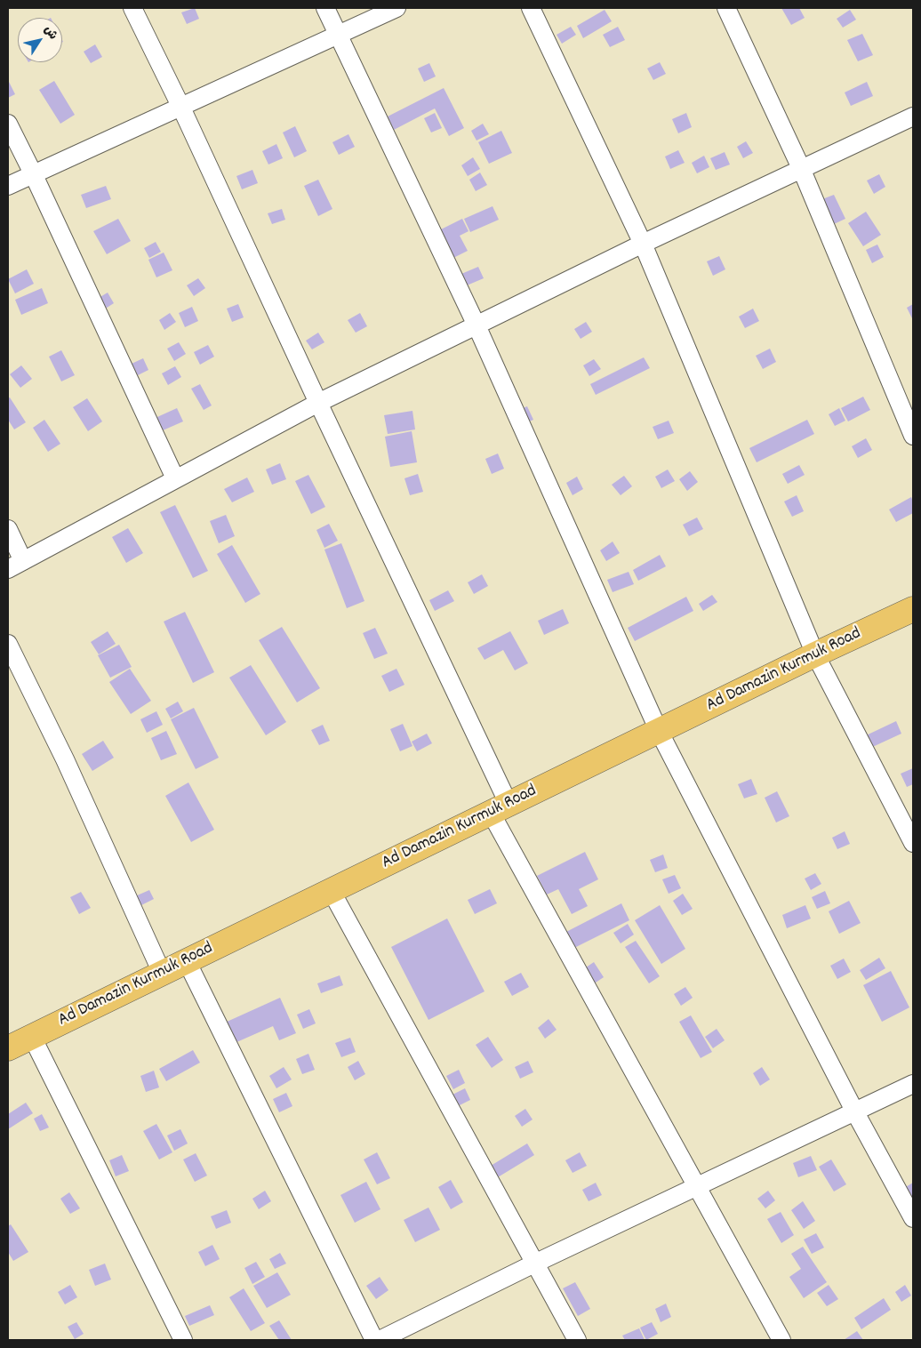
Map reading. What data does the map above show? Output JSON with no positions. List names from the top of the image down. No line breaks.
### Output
{"streets":{"highway":["Ad Damazin Kurmuk Road"]},"north":"top right"}
